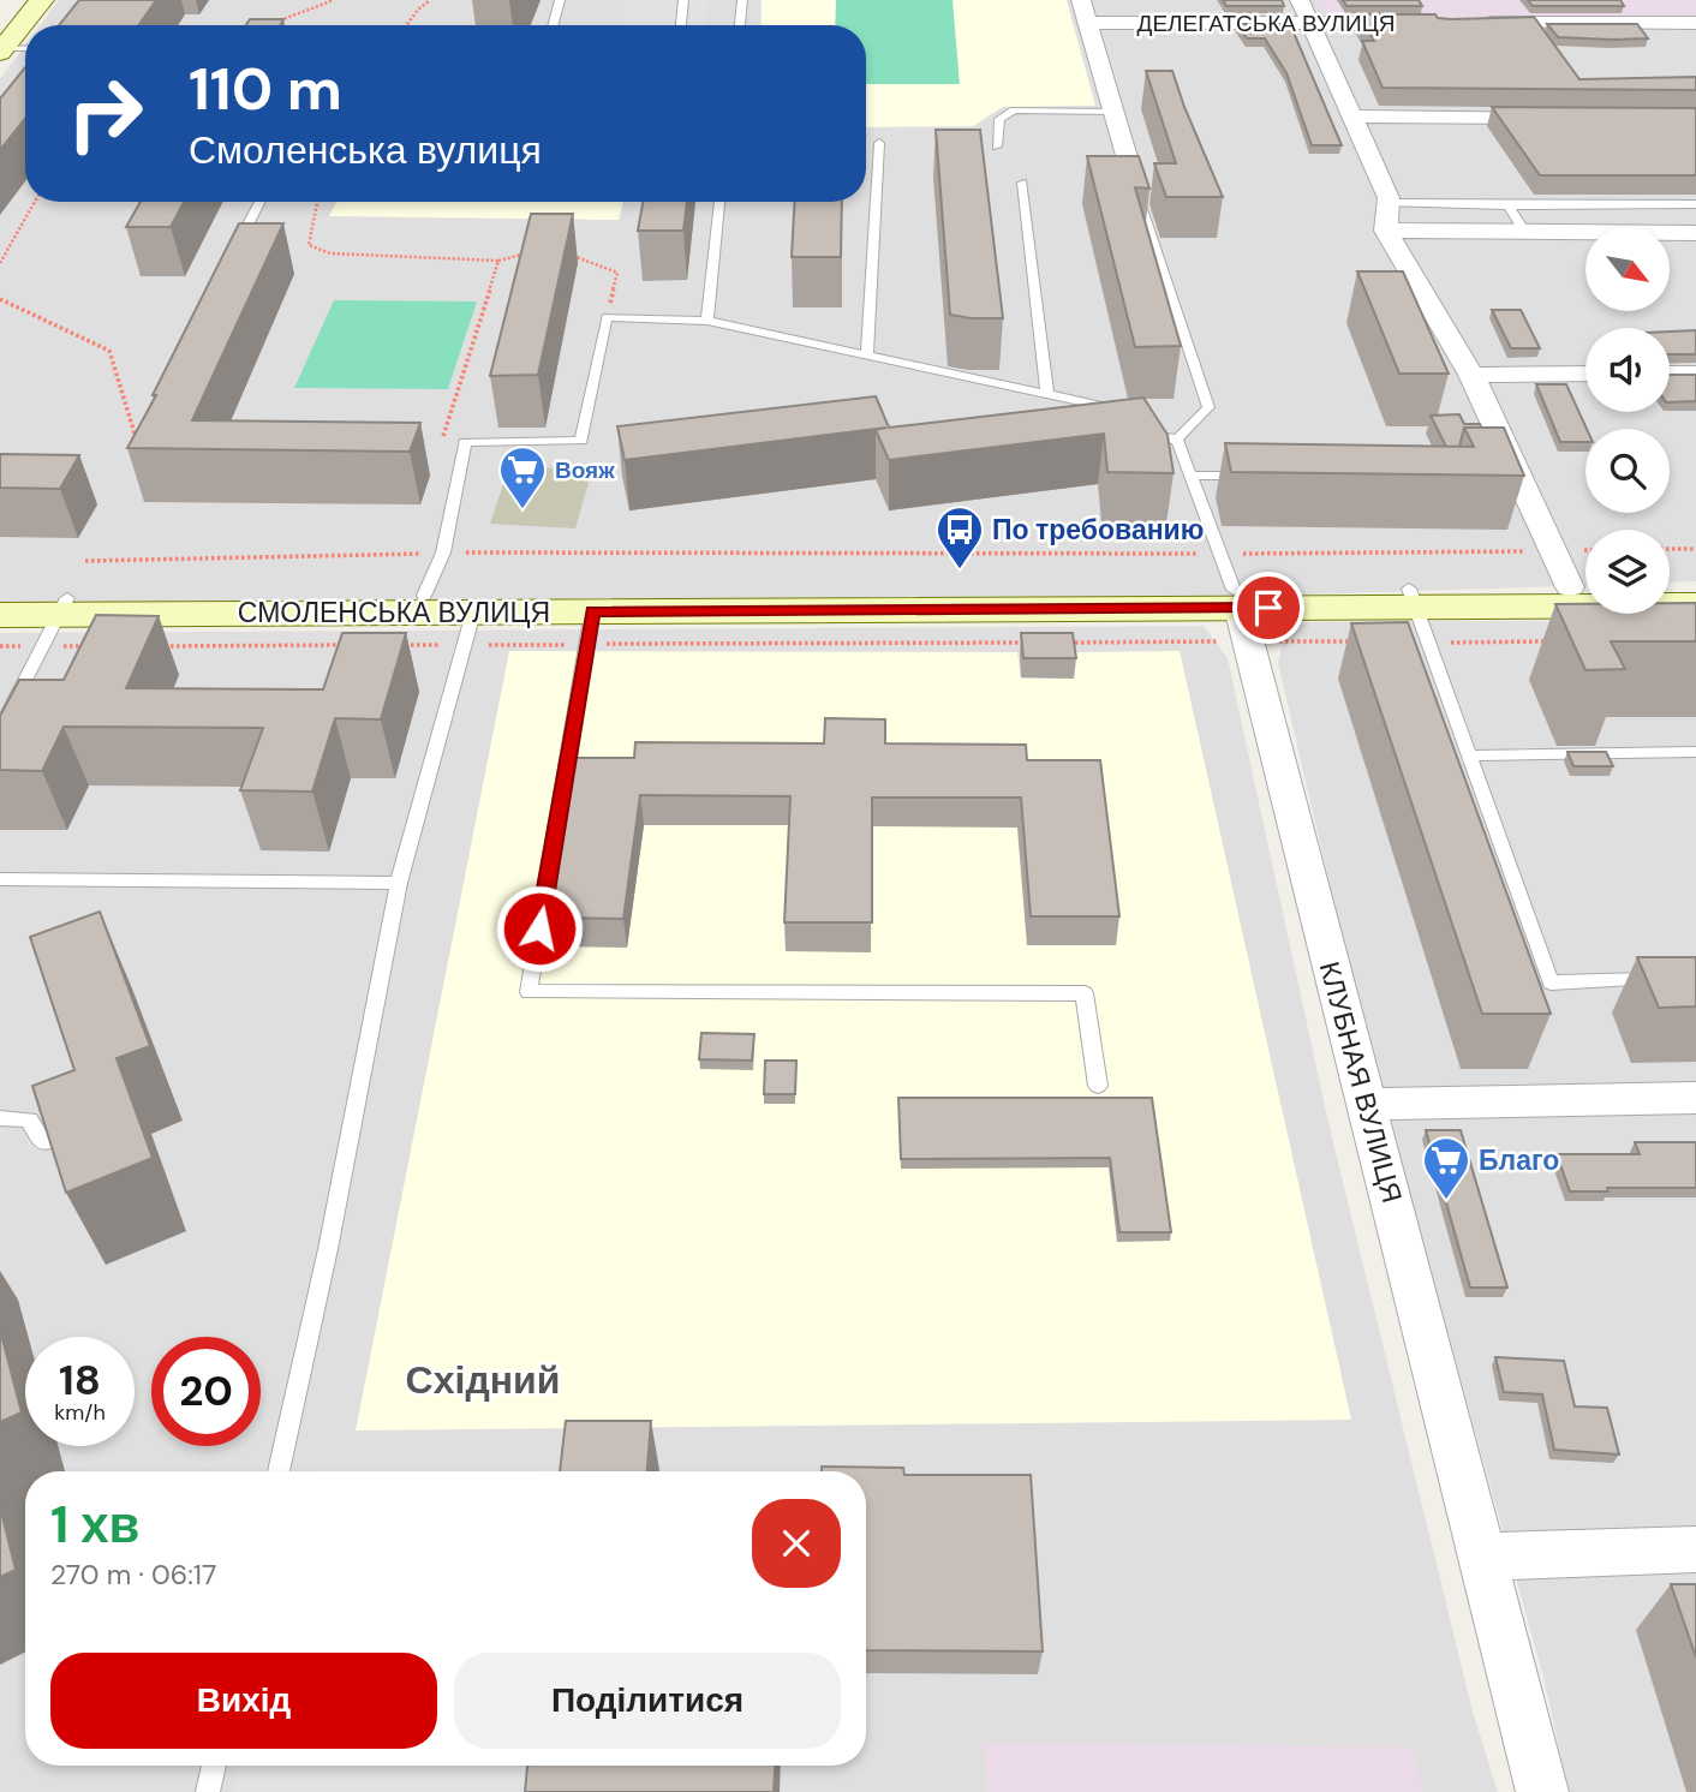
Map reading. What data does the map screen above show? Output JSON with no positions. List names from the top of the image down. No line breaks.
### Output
{"streets":{"street":["ДЕЛЕГАТСЬКА ВУЛИЦЯ","СМОЛЕНСЬКА ВУЛИЦЯ","КЛУБНАЯ ВУЛИЦЯ"]},"crossings":[["СМОЛЕНСЬКА ВУЛИЦЯ","КЛУБНАЯ ВУЛИЦЯ"]],"districts":["Східний"],"places":{"supermarket":["Вояж","Благо"],"bus stop":["По требованию"]},"north":"bottom right","page":{"turn":["110 m","Смоленська вулиця"],"speed":"18 km/h","limit":"20","heading":["1 хв","270 m · 06:17"],"buttons":["Вихід","Поділитися"]}}
